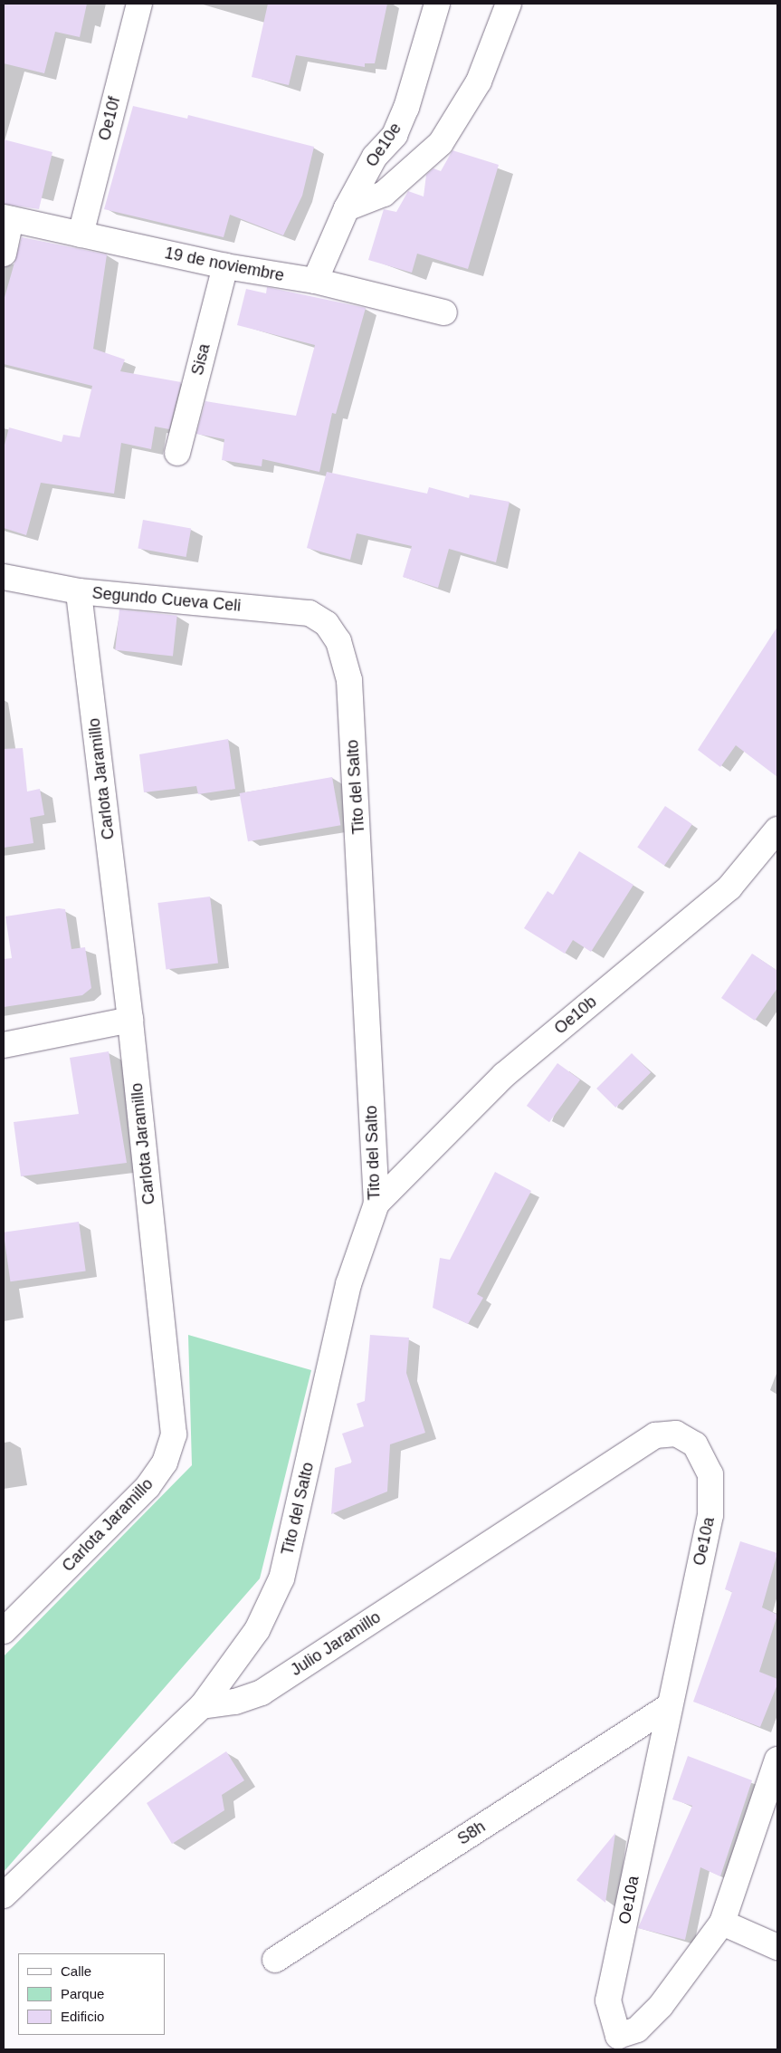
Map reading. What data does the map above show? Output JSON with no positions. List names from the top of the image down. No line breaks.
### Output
{"streets":{"street":["Oe10f","Oe10e","19 de noviembre","Sisa","Segundo Cueva Celi","Carlota Jaramillo","Tito del Salto","Oe10b","Oe10a","Julio Jaramillo","S8h"]},"crossings":[["Oe10f","19 de noviembre"],["Oe10e","19 de noviembre"],["19 de noviembre","Sisa"],["Segundo Cueva Celi","Carlota Jaramillo"],["Segundo Cueva Celi","Tito del Salto"],["Tito del Salto","Oe10b"],["Tito del Salto","Julio Jaramillo"],["Oe10a","Julio Jaramillo"],["Oe10a","S8h"]],"legend":["Calle","Parque","Edificio"]}
